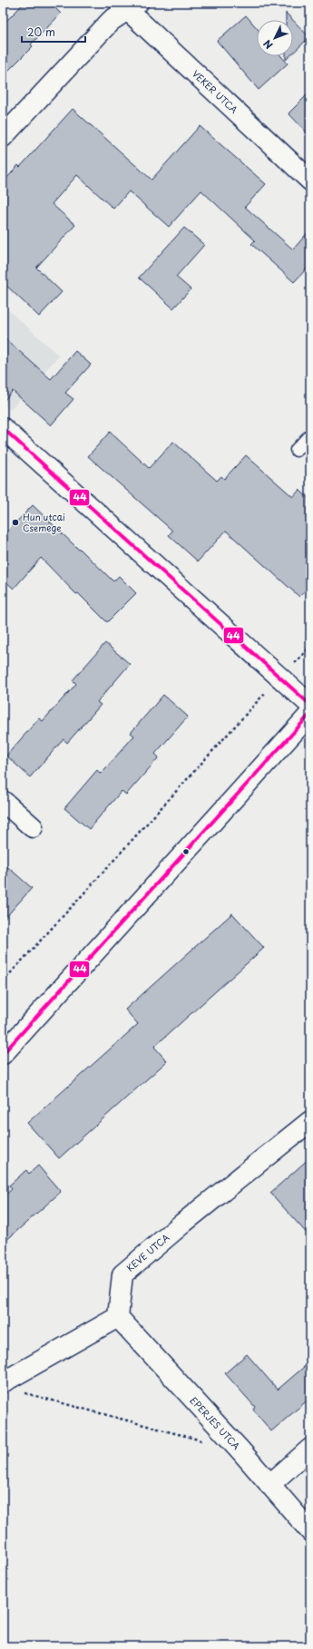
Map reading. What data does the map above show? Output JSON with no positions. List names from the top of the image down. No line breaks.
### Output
{"streets":{"street":["VEKER UTCA","KEVE UTCA","EPERJES UTCA"]},"crossings":[["KEVE UTCA","EPERJES UTCA"]],"places":["Hun utcai Csemege"],"lines":["transit line 44"],"scale_bar":"20 m","north":"bottom left"}
